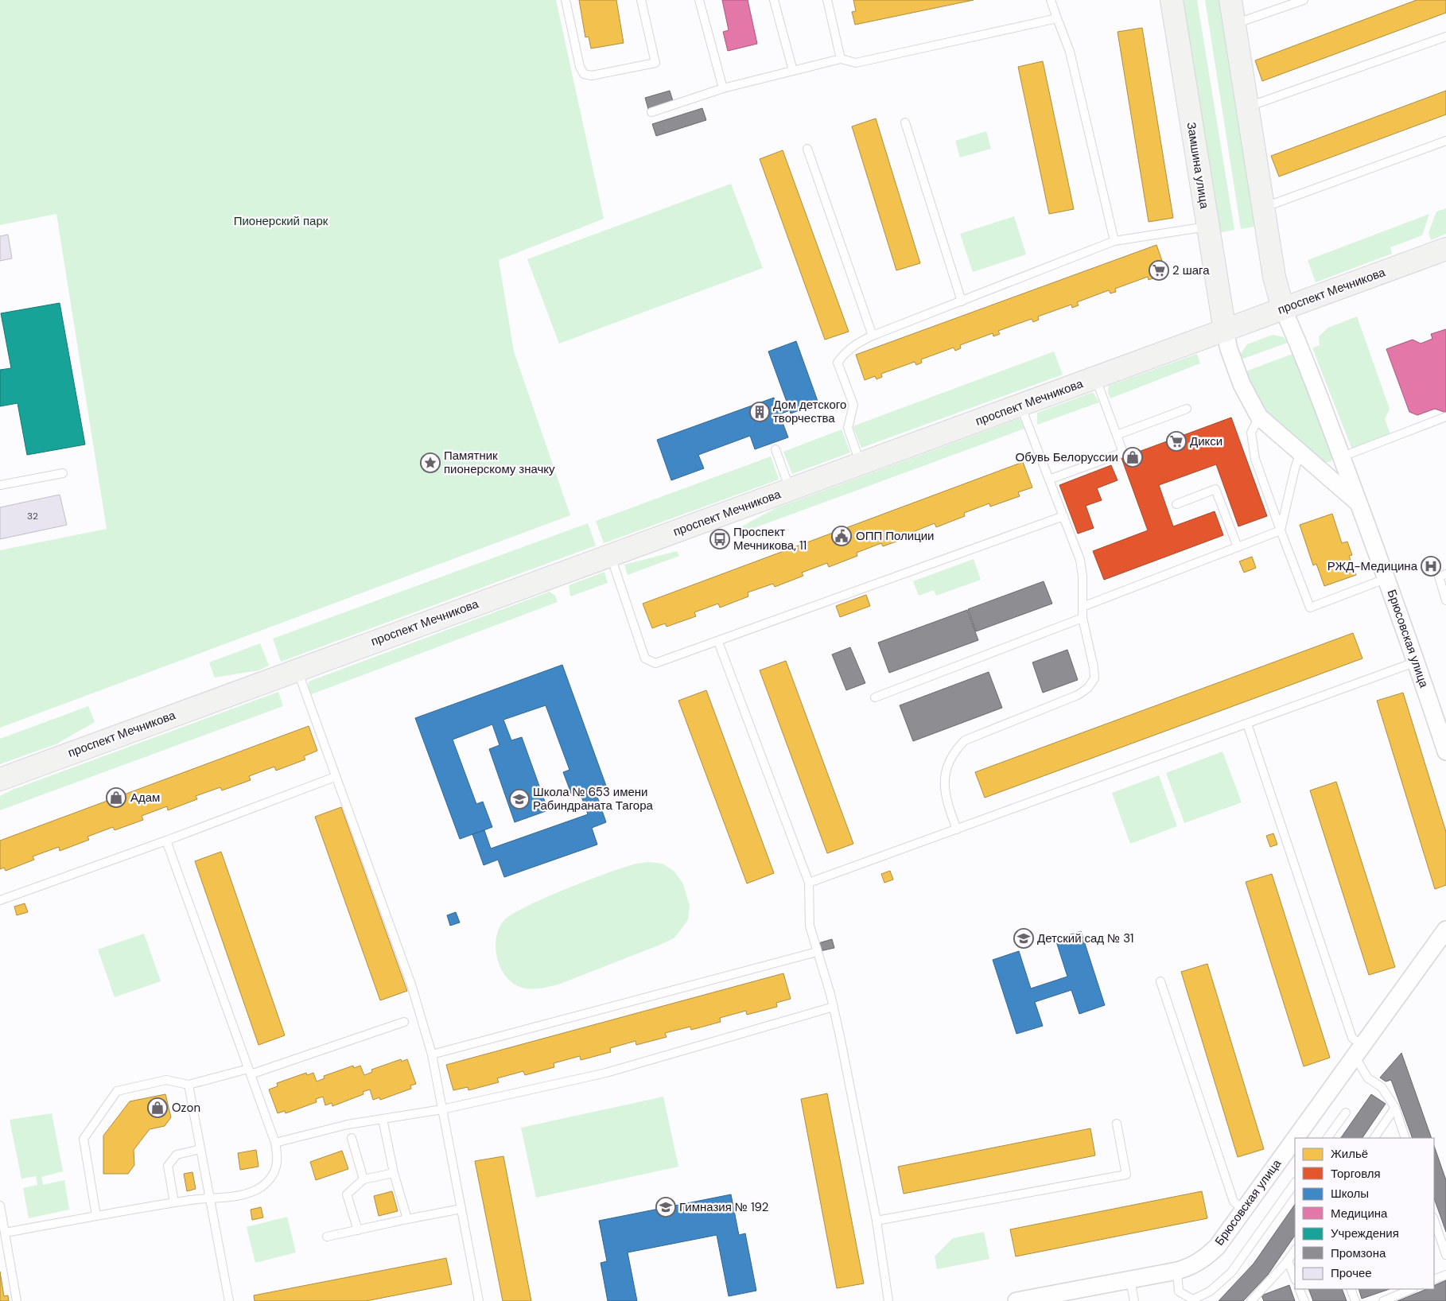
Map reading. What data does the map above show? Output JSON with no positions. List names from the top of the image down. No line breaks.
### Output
{"streets":{"street":["Замшина улица","проспект Мечникова","Брюсовская улица"]},"crossings":[["Замшина улица","проспект Мечникова"],["Замшина улица","Брюсовская улица"],["проспект Мечникова","Брюсовская улица"]],"parks":["Пионерский парк"],"places":{"supermarket":["2 шага","Дикси"],"building":["Дом детского творчества"],"shop":["Обувь Белоруссии","Адам","Ozon"],"place":["Памятник пионерскому значку"],"public building":["ОПП Полиции"],"bus stop":["Проспект Мечникова, 11"],"hospital":["РЖД-Медицина"],"school or university":["Школа № 653 имени Рабиндраната Тагора","Детский сад № 31","Гимназия № 192"]},"house_numbers":["32"],"legend":["Жильё","Торговля","Школы","Медицина","Учреждения","Промзона","Прочее"]}
